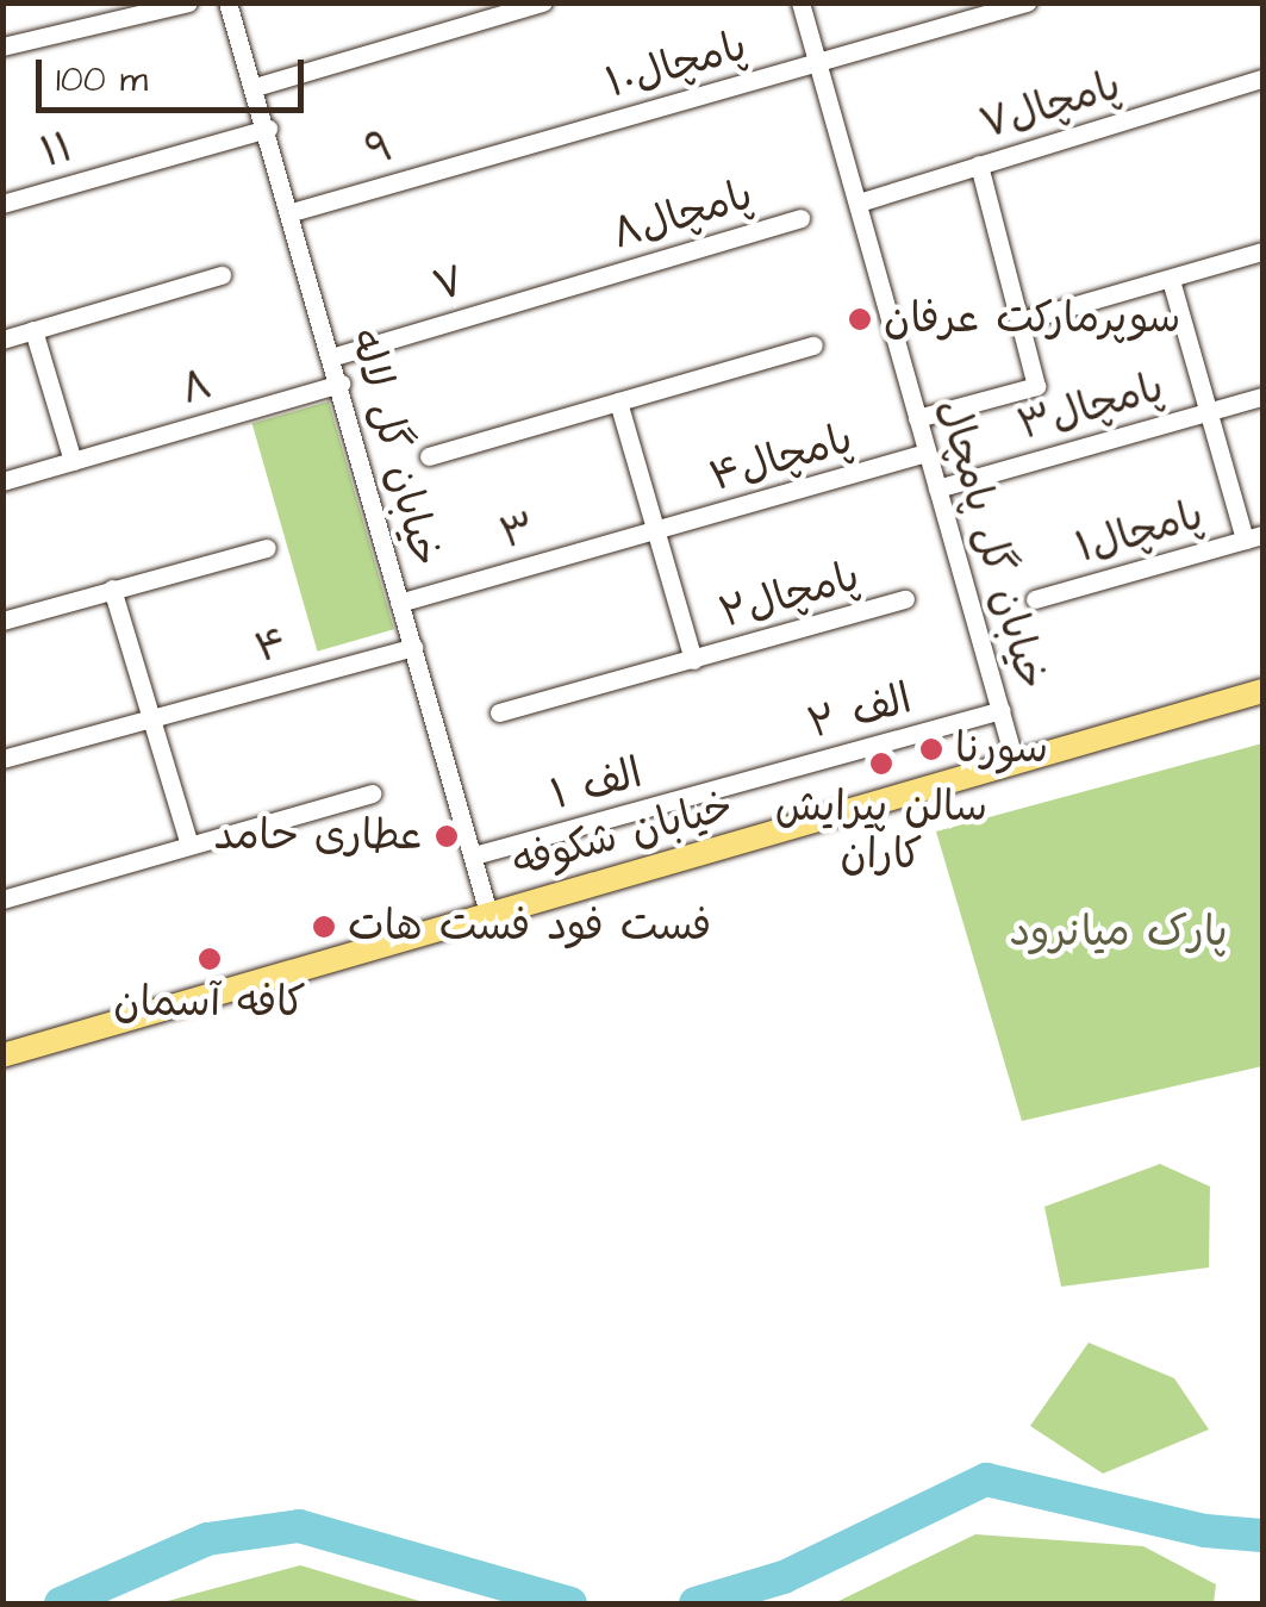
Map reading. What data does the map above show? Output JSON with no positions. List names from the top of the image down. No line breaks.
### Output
{"streets":{"main road":["خیابان شکوفه"],"street":["پامچال۱۰","پامچال۷","۹","۱۱","پامچال۸","۷","۸","پامچال۳","خیابان گل لاله","پامچال۴","۳","پامچال۱","خیابان گل پامچال","پامچال۲","۴","۲ الف","۱ الف"]},"crossings":[["پامچال۱۰","۹"],["پامچال۱۰","خیابان گل پامچال"],["پامچال۷","خیابان گل پامچال"],["۹","خیابان گل لاله"],["۱۱","خیابان گل لاله"],["پامچال۸","۷"],["۷","خیابان گل لاله"],["۸","خیابان گل لاله"],["پامچال۳","خیابان گل پامچال"],["خیابان گل لاله","۳"],["خیابان گل لاله","۴"],["خیابان گل لاله","۱ الف"],["خیابان گل لاله","خیابان شکوفه"],["پامچال۴","۳"],["پامچال۴","خیابان گل پامچال"],["خیابان گل پامچال","۲ الف"],["خیابان گل پامچال","خیابان شکوفه"],["۲ الف","۱ الف"]],"parks":["پارک میانرود"],"places":["سوپرمارکت عرفان","سورنا","سالن پیرایش کاران","عطاری حامد","فست فود فست هات","کافه آسمان"],"scale_bar":"100 m"}
